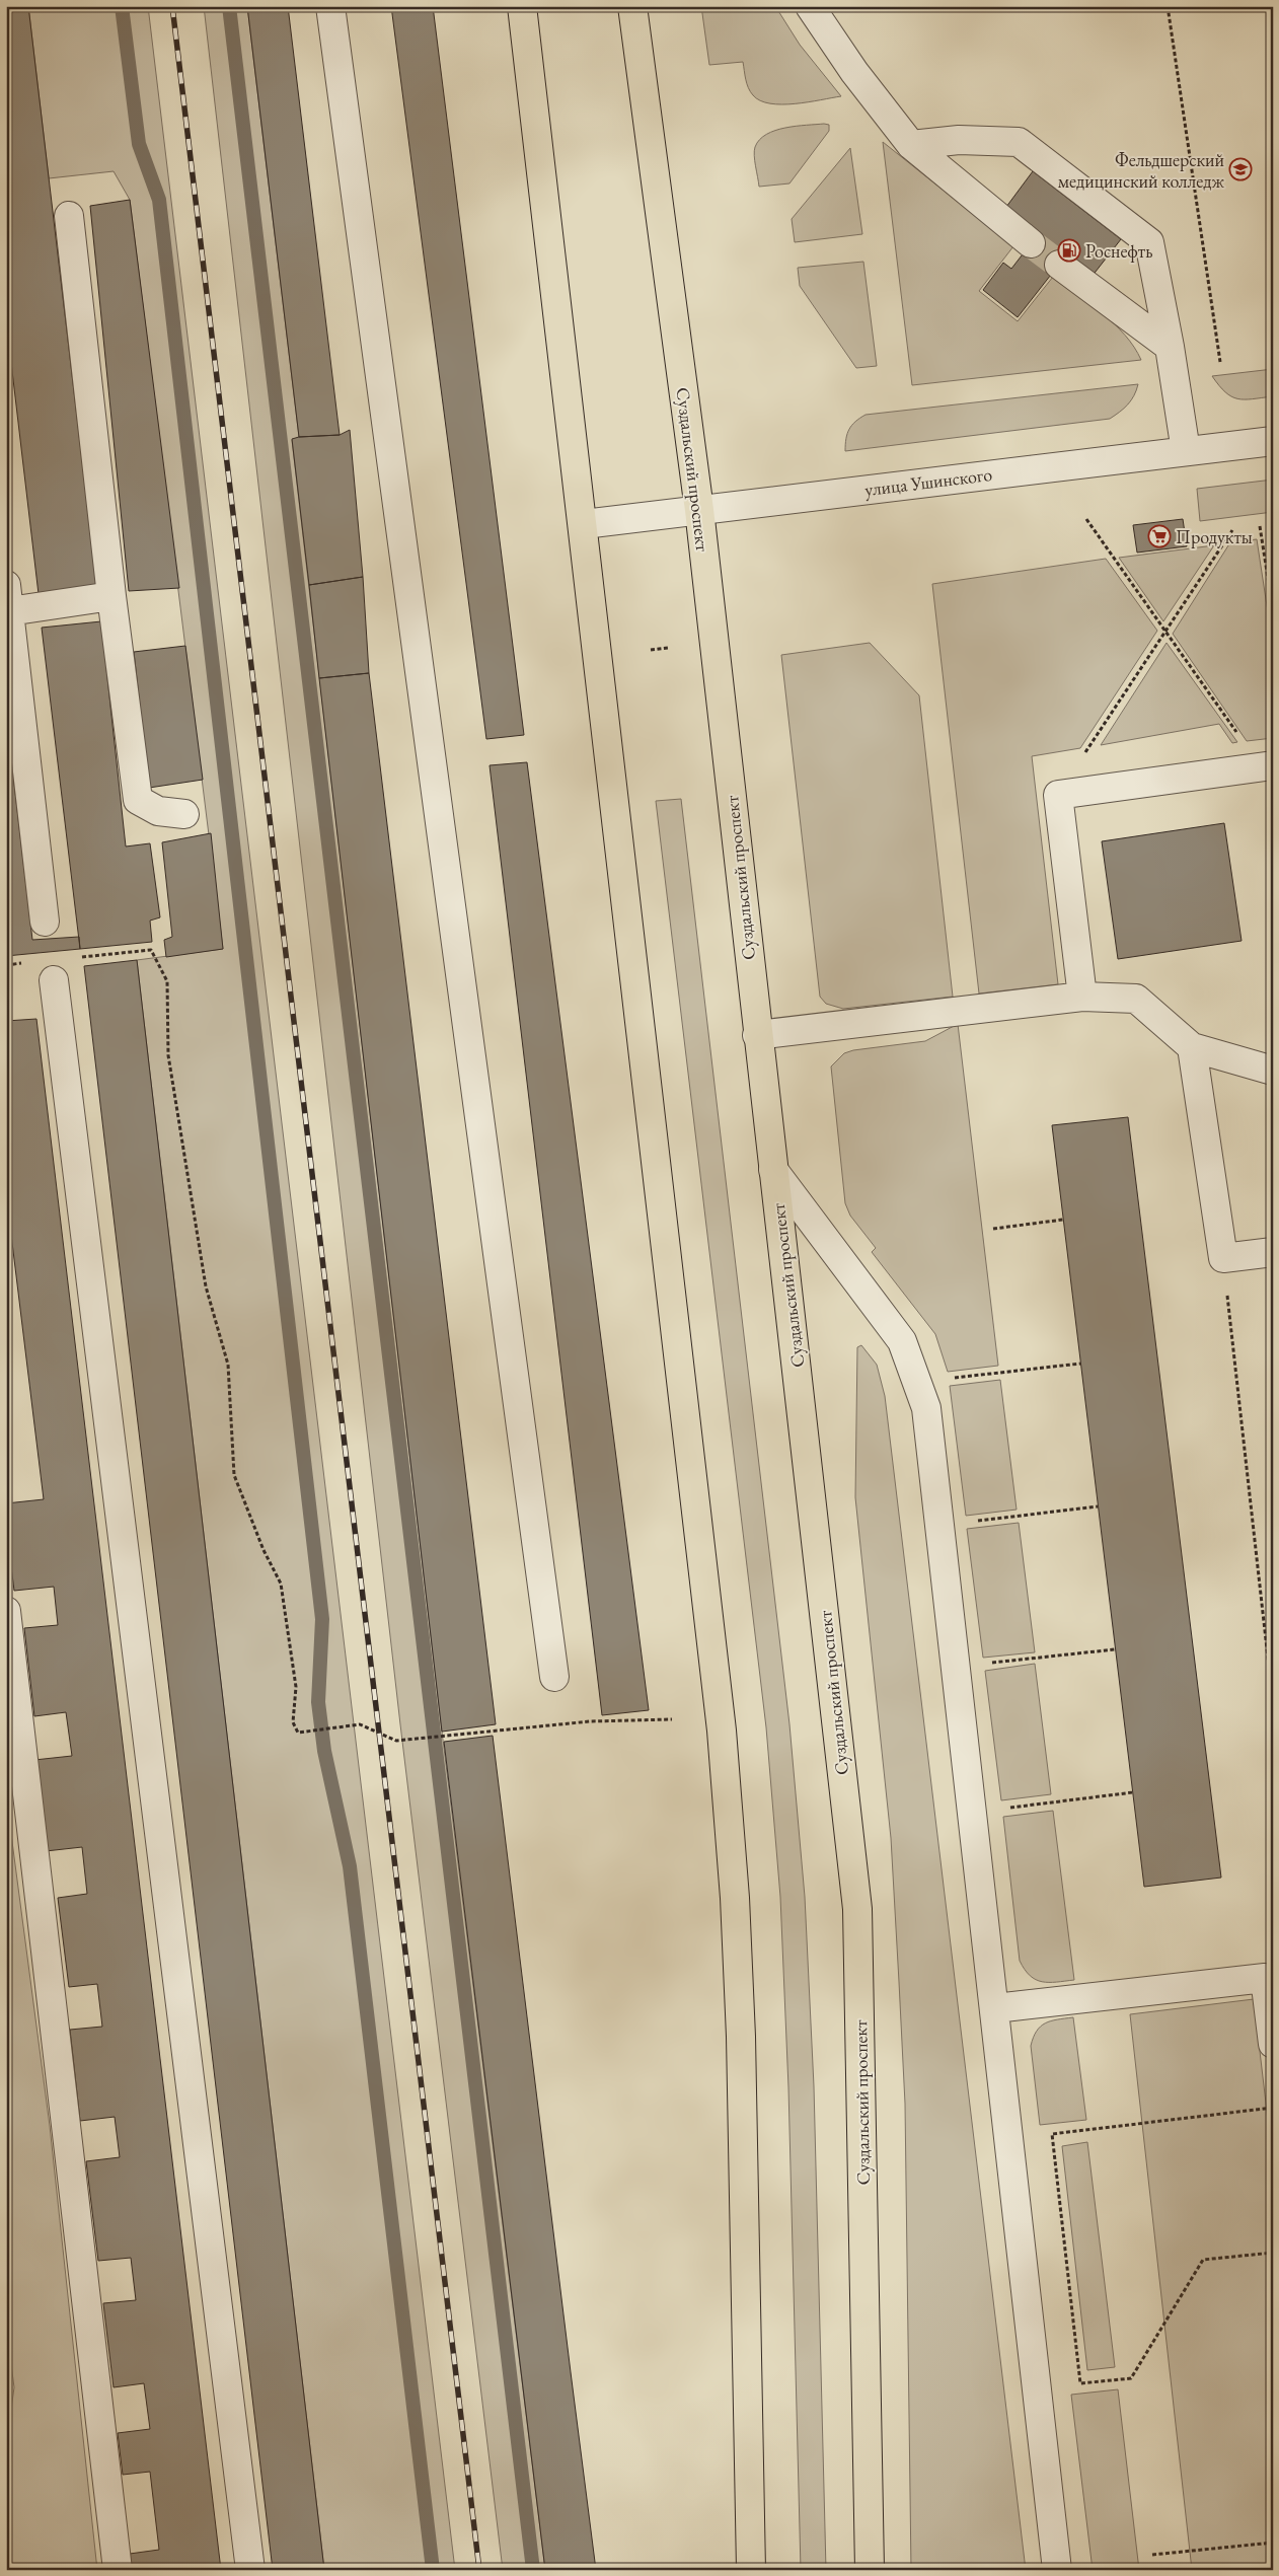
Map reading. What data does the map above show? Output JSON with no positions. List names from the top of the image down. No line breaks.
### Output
{"streets":{"main road":["Суздальский проспект"],"street":["улица Ушинского"]},"crossings":[["Суздальский проспект","улица Ушинского"]],"places":{"school or university":["Фельдшерский медицинский колледж"],"fuel station":["Роснефть"],"supermarket":["Продукты"]}}
